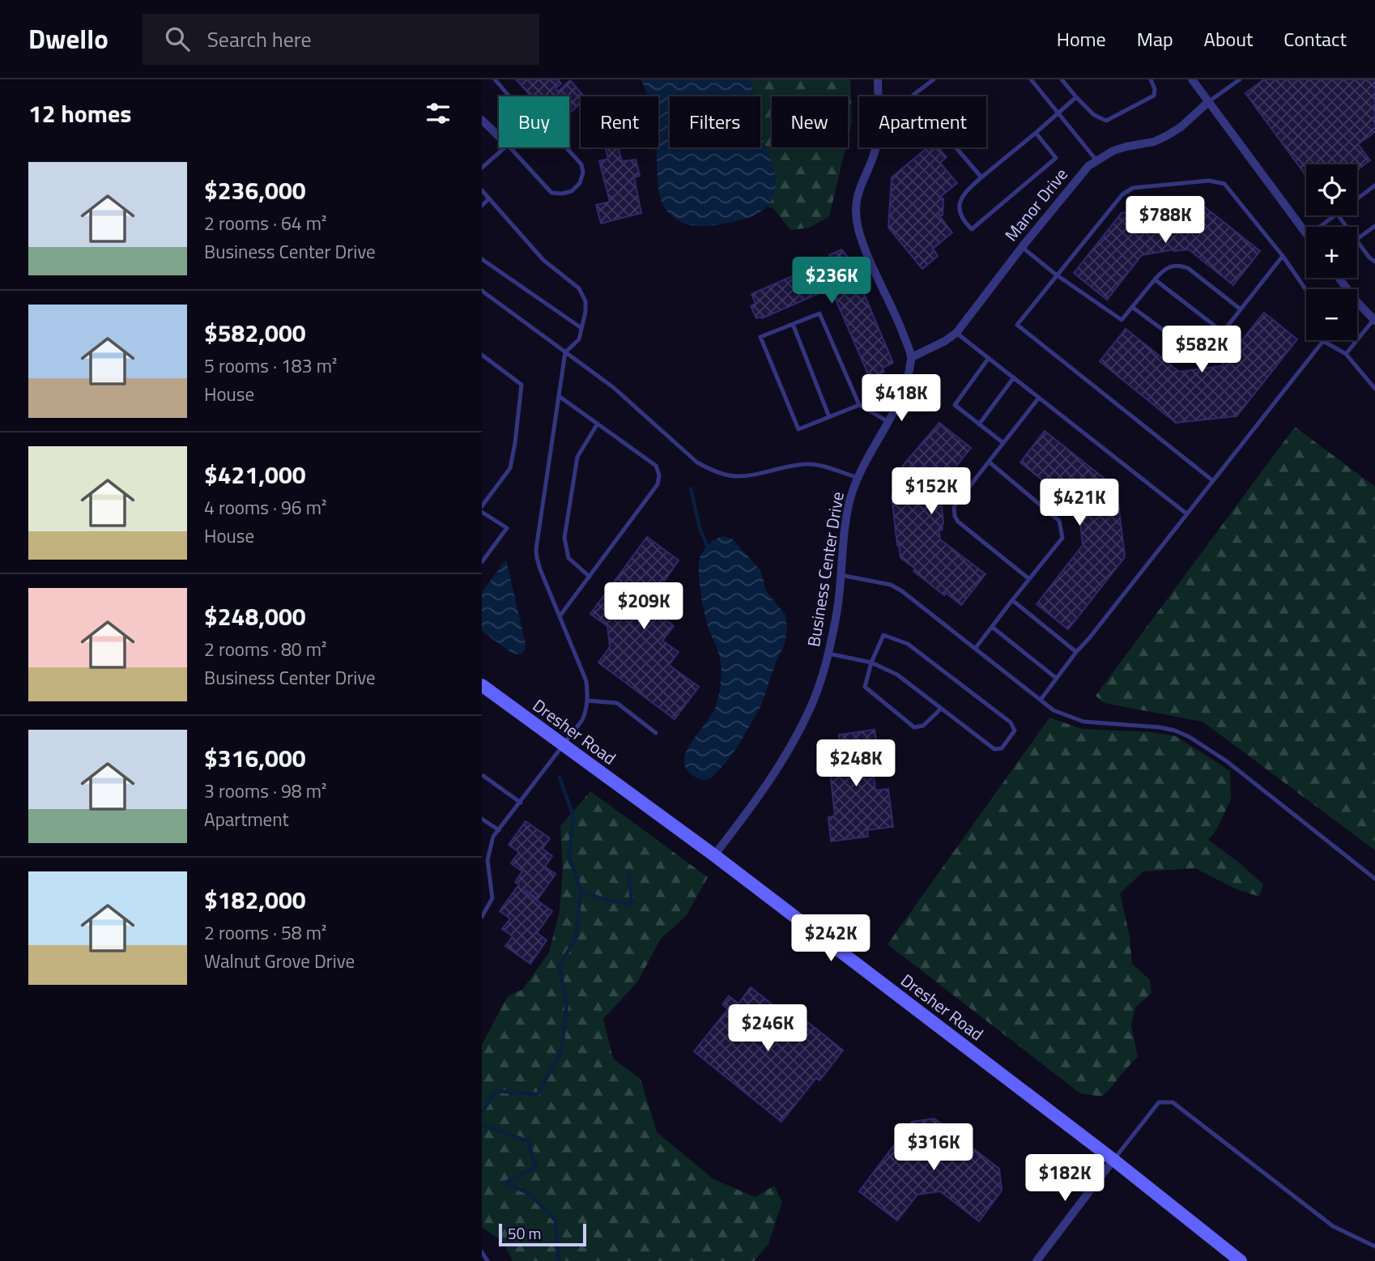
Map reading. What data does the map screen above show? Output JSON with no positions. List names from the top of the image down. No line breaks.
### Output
{"streets":{"main road":["Dresher Road"],"street":["Manor Drive","Business Center Drive"]},"crossings":[["Manor Drive","Business Center Drive"],["Business Center Drive","Dresher Road"]],"scale_bar":"50 m","page":{"header":"Dwello","search":"Search here","nav":["Home","Map","About","Contact"],"heading":"12 homes","chip":["Buy","Rent","Filters","New","Apartment"],"list":[{"name":"$236,000","note":"2 rooms · 64 m² · Business Center Drive"},{"name":"$582,000","note":"5 rooms · 183 m² · House"},{"name":"$421,000","note":"4 rooms · 96 m² · House"},{"name":"$248,000","note":"2 rooms · 80 m² · Business Center Drive"},{"name":"$316,000","note":"3 rooms · 98 m² · Apartment"},{"name":"$182,000","note":"2 rooms · 58 m² · Walnut Grove Drive"}],"map_buttons":["+","−"],"price":["$788K","$236K","$582K","$418K","$152K","$421K","$209K","$248K","$242K","$246K","$316K","$182K"],"scale":"50 m"}}
